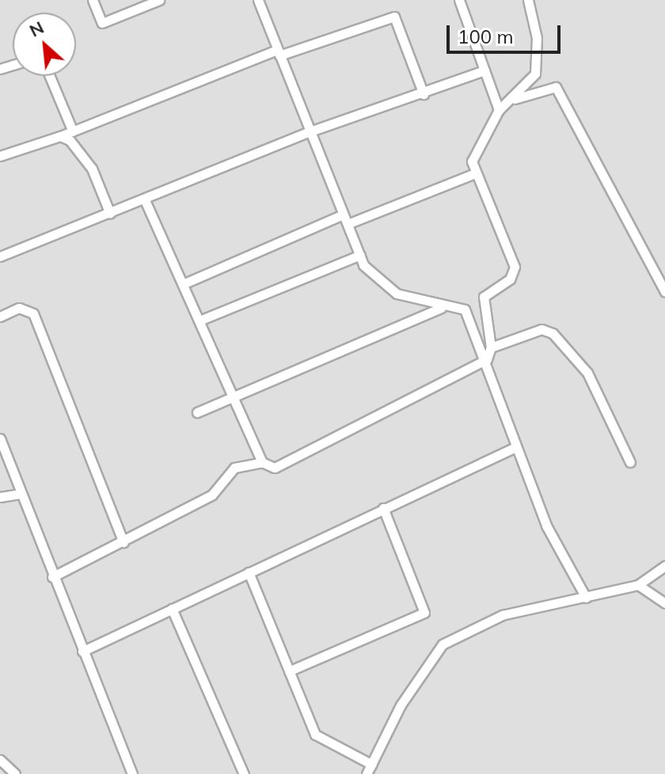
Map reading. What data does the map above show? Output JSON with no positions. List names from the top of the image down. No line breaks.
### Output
{"scale_bar":"100 m","north":"top left"}
